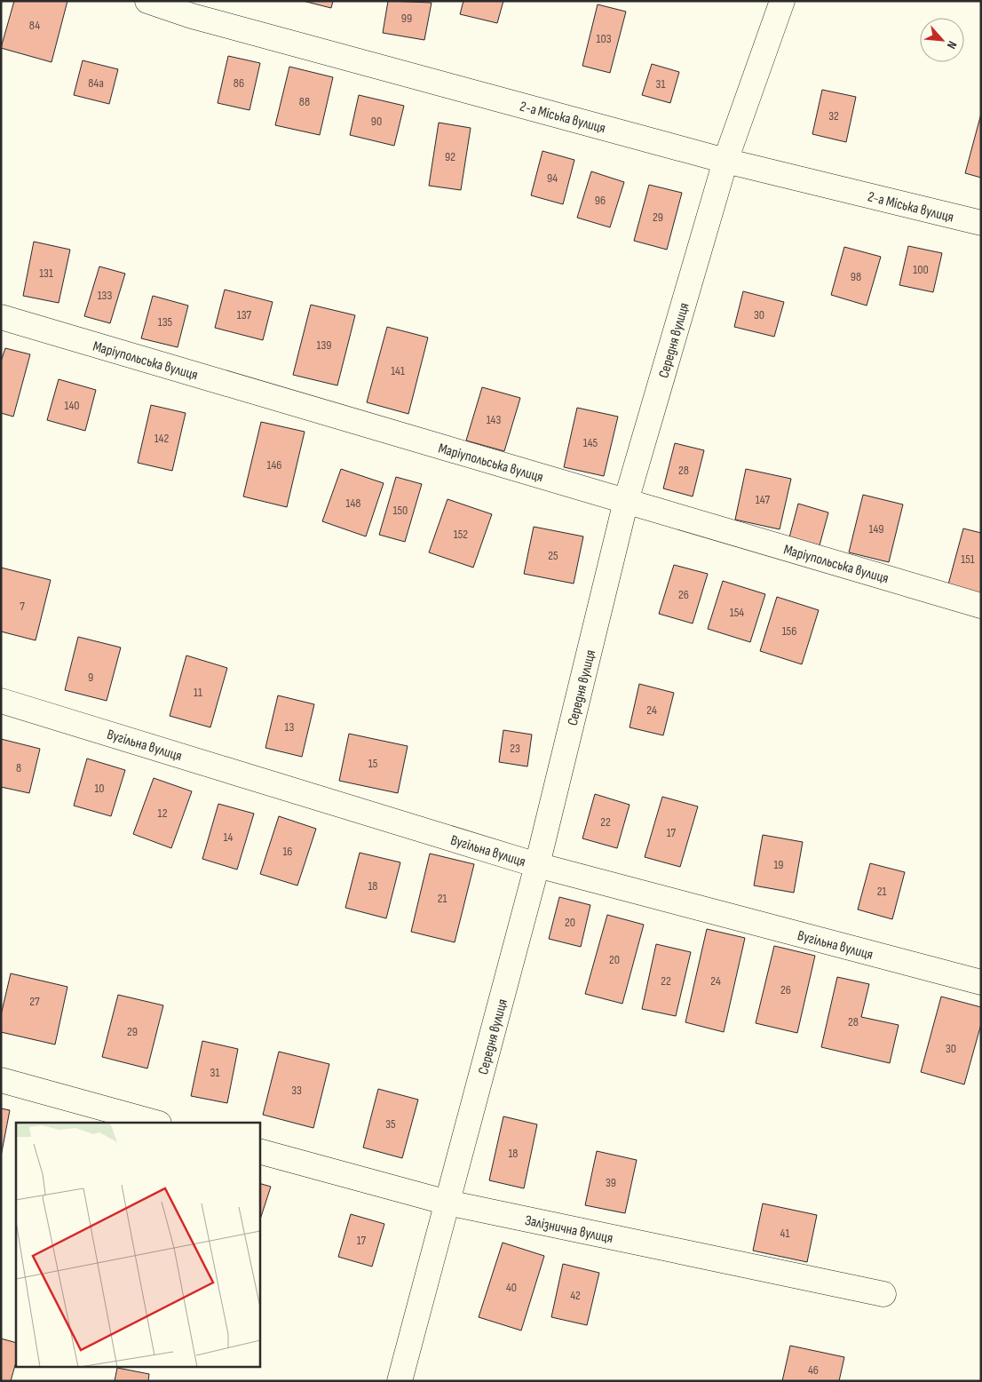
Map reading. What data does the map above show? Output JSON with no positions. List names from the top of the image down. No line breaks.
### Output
{"streets":{"street":["2-а Міська вулиця","Середня вулиця","Маріупольська вулиця","Вугільна вулиця","Залізнична вулиця"]},"crossings":[["2-а Міська вулиця","Середня вулиця"],["Середня вулиця","Маріупольська вулиця"],["Середня вулиця","Вугільна вулиця"],["Середня вулиця","Залізнична вулиця"]],"house_numbers":["99","84","103","84а","86","31","88","32","90","92","94","96","29","100","131","98","133","137","30","135","139","141","140","143","142","145","146","28","147","148","150","149","152","25","151","26","7","154","156","9","11","24","13","23","15","8","10","12","22","17","14","16","19","18","21","21","20","20","22","24","26","27","28","29","30","31","33","35","18","39","41","17","40","42","46"],"north":"bottom right"}
